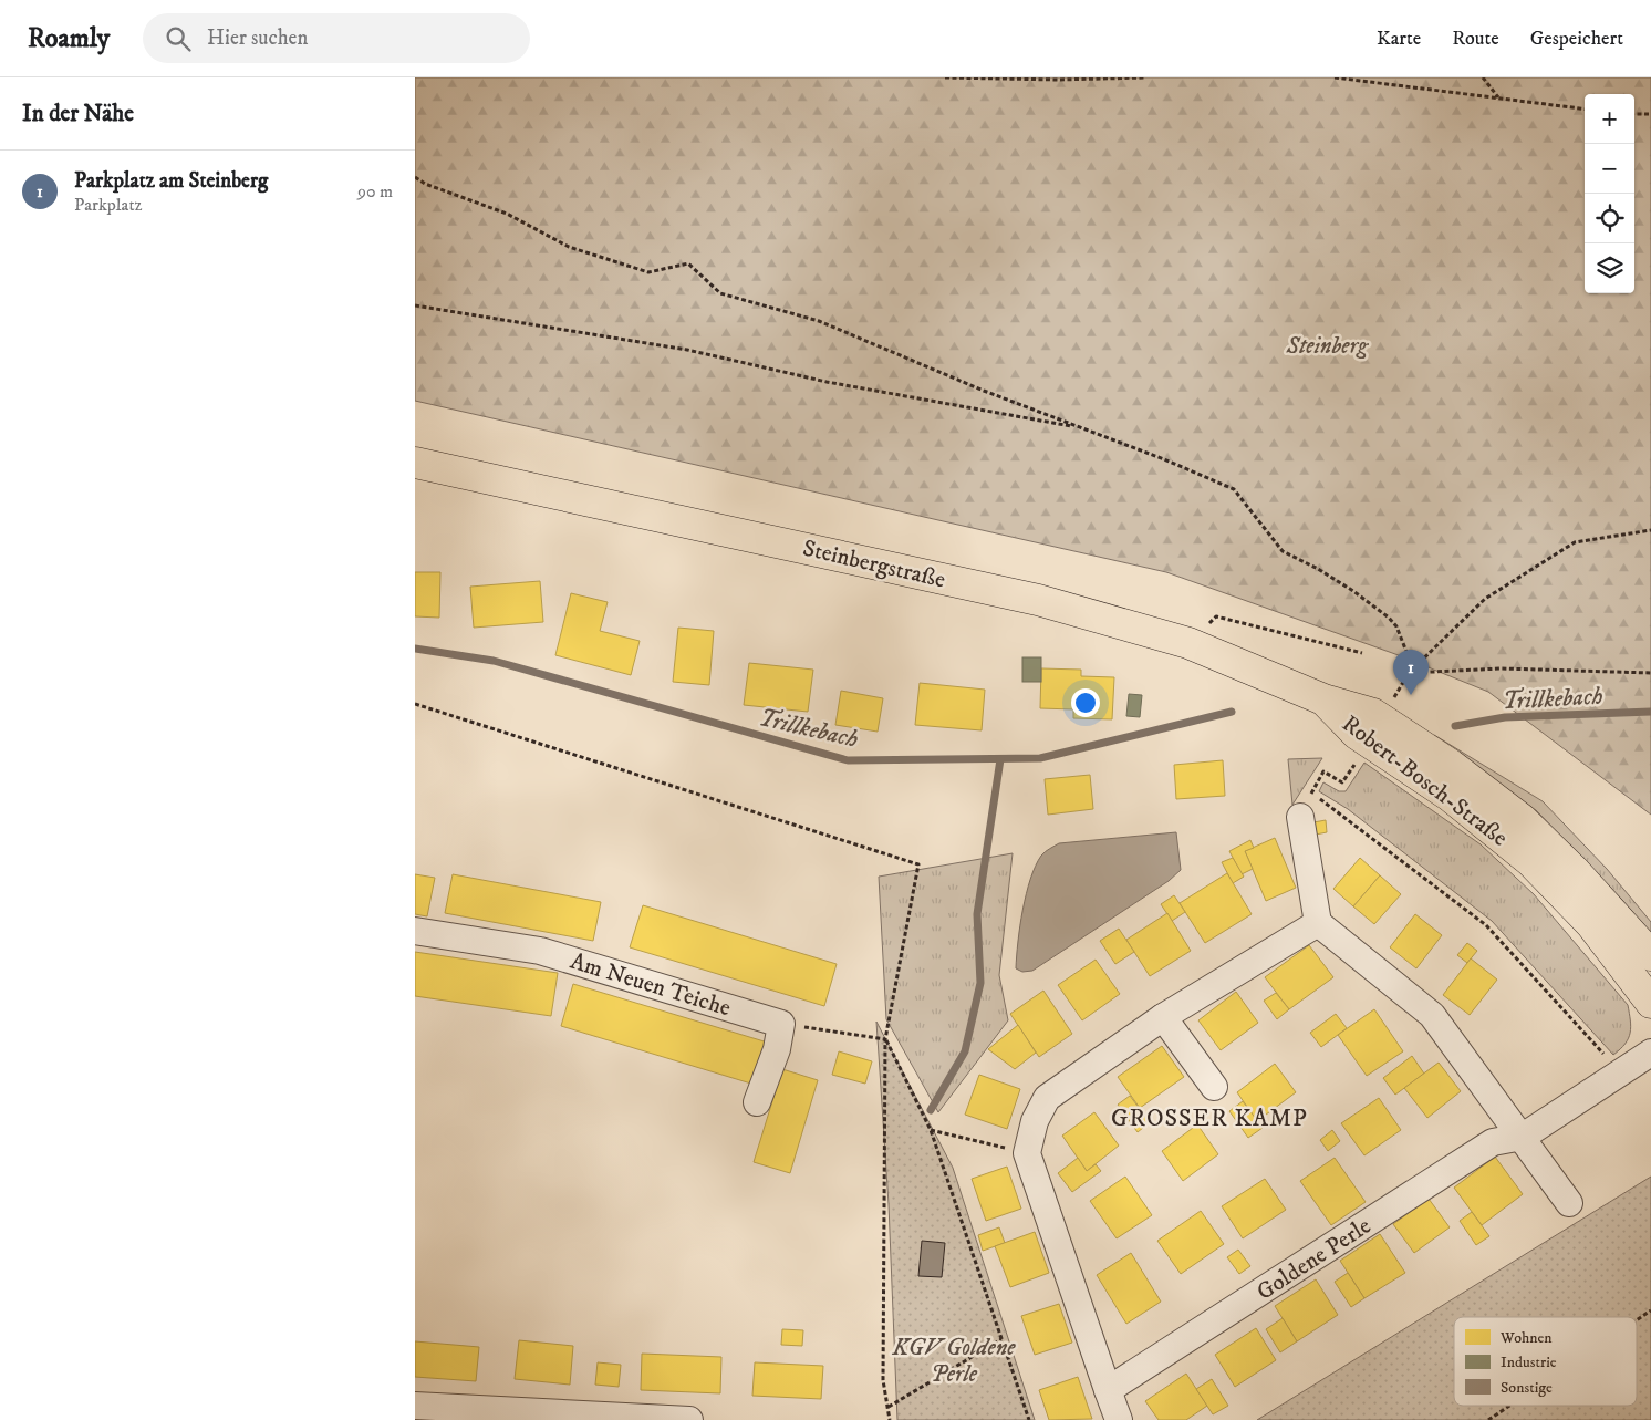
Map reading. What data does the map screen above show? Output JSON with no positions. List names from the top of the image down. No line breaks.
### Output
{"streets":{"main road":["Steinbergstraße","Robert-Bosch-Straße"],"street":["Am Neuen Teiche","Goldene Perle"]},"crossings":[["Steinbergstraße","Robert-Bosch-Straße"]],"districts":["GROSSER KAMP"],"water":["Trillkebach"],"parks":["Steinberg","KGV Goldene Perle"],"legend":["Wohnen","Industrie","Sonstige"],"page":{"header":"Roamly","search":"Hier suchen","nav":["Karte","Route","Gespeichert"],"heading":"In der Nähe","map_buttons":["+","−"],"list":[{"mark":"1","name":"Parkplatz am Steinberg","note":"Parkplatz","value":"90 m"}],"pins":"1"}}
